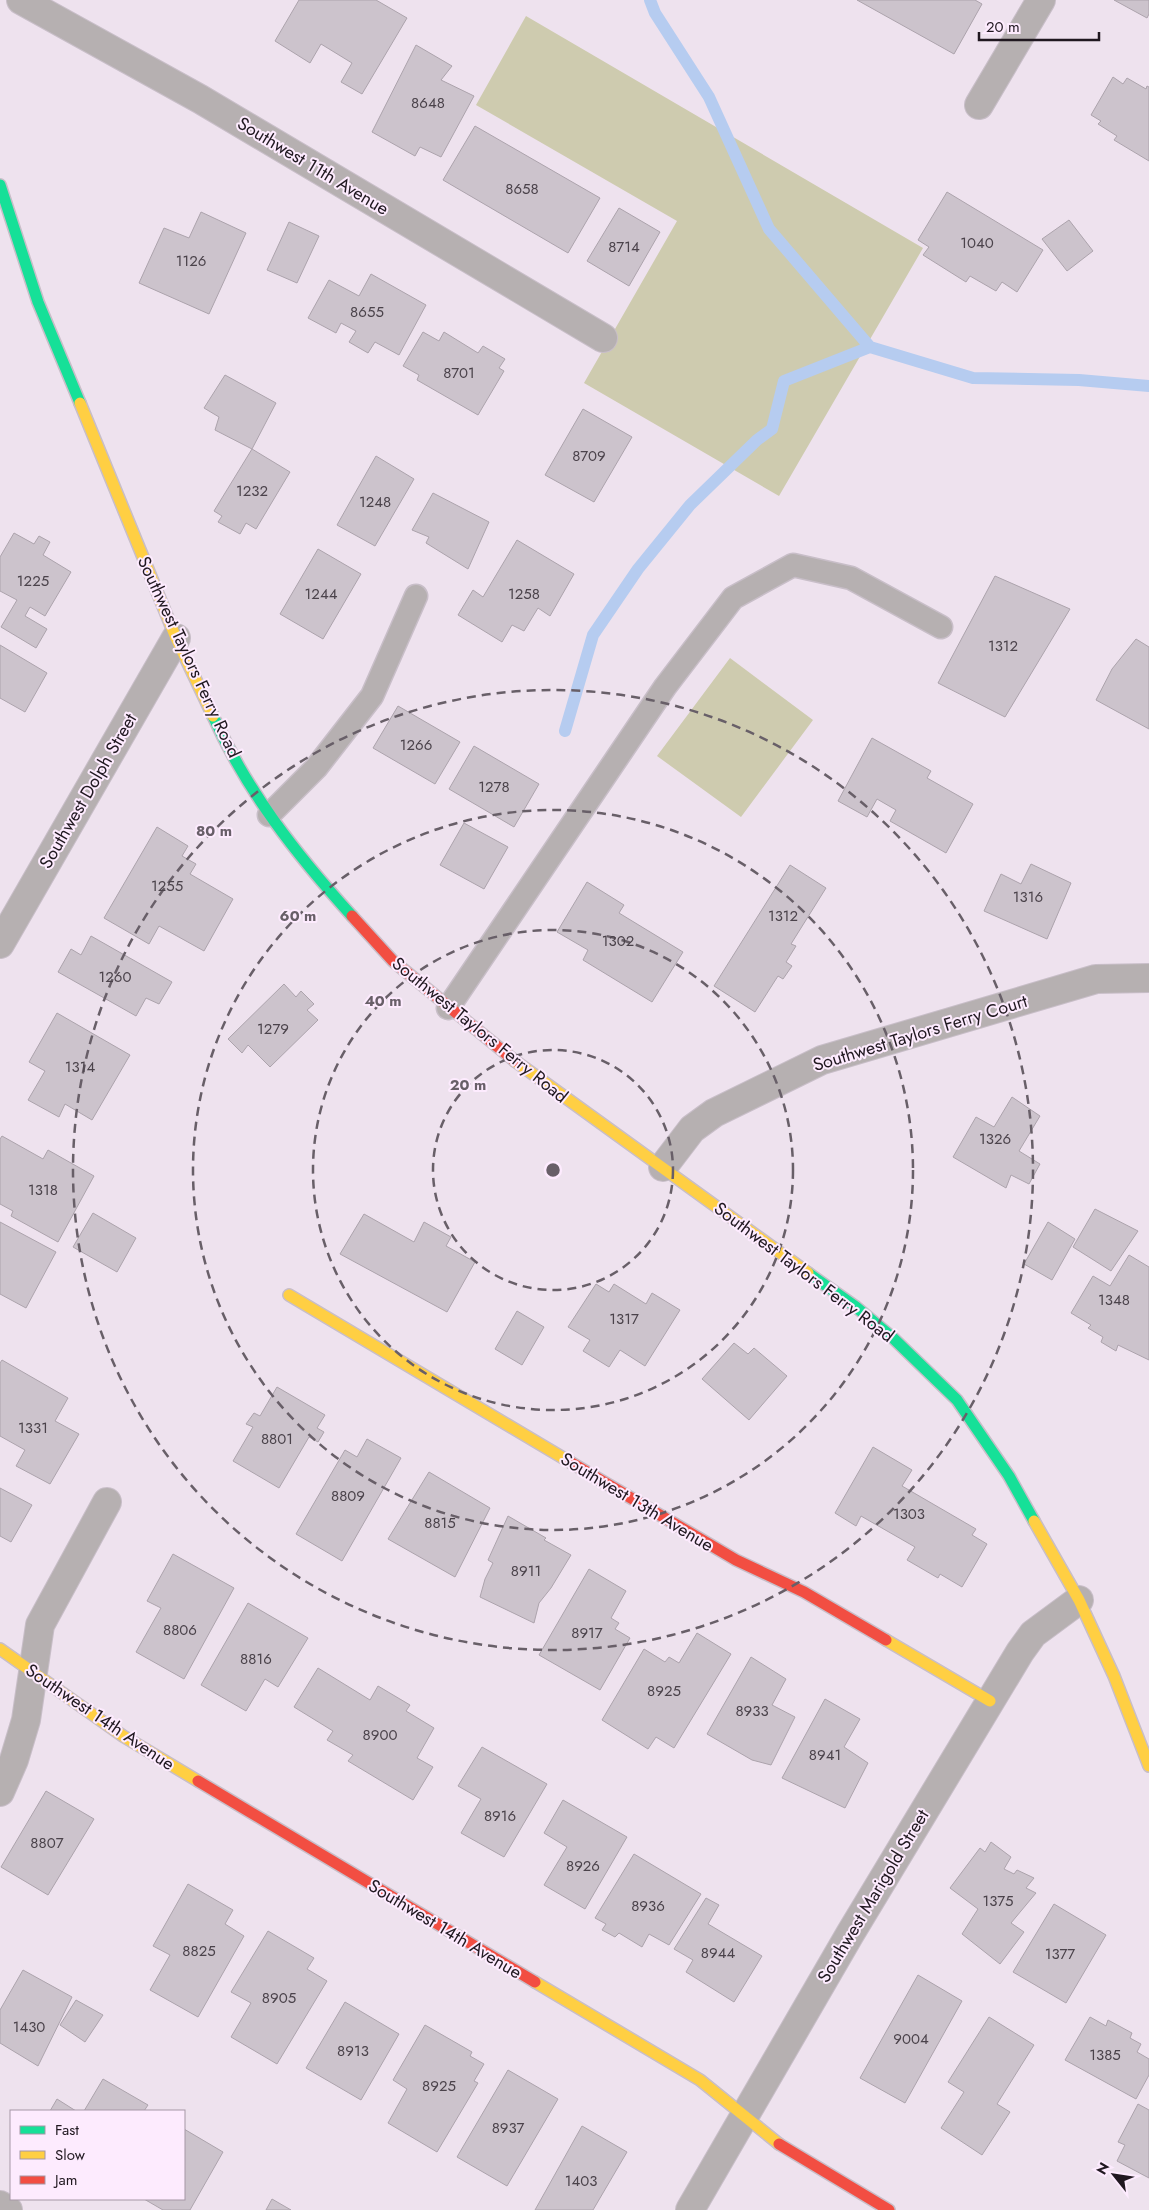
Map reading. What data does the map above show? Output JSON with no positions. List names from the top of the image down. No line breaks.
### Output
{"streets":{"street":["Southwest 11th Avenue","Southwest Taylors Ferry Road","Southwest Dolph Street","Southwest Taylors Ferry Court","Southwest 13th Avenue","Southwest 14th Avenue","Southwest Marigold Street"]},"crossings":[["Southwest Taylors Ferry Road","Southwest Dolph Street"],["Southwest Taylors Ferry Road","Southwest Taylors Ferry Court"],["Southwest Taylors Ferry Road","Southwest Marigold Street"],["Southwest 13th Avenue","Southwest Marigold Street"],["Southwest 14th Avenue","Southwest Marigold Street"]],"house_numbers":["8648","8658","1040","8714","1126","8655","8701","8709","1232","1248","1225","1244","1258","1312","1266","1278","1255","1316","1312","1302","1260","1279","1314","1326","1318","1348","1317","1331","8801","8809","1303","8815","8911","8806","8917","8816","8925","8933","8900","8941","8916","8807","8926","1375","8936","8825","8944","1377","8905","1430","9004","8913","1385","8925","8937","1403"],"legend":["Fast","Slow","Jam"],"scale_bar":"20 m","north":"top left","rings":["80 m","60 m","40 m","20 m"]}
